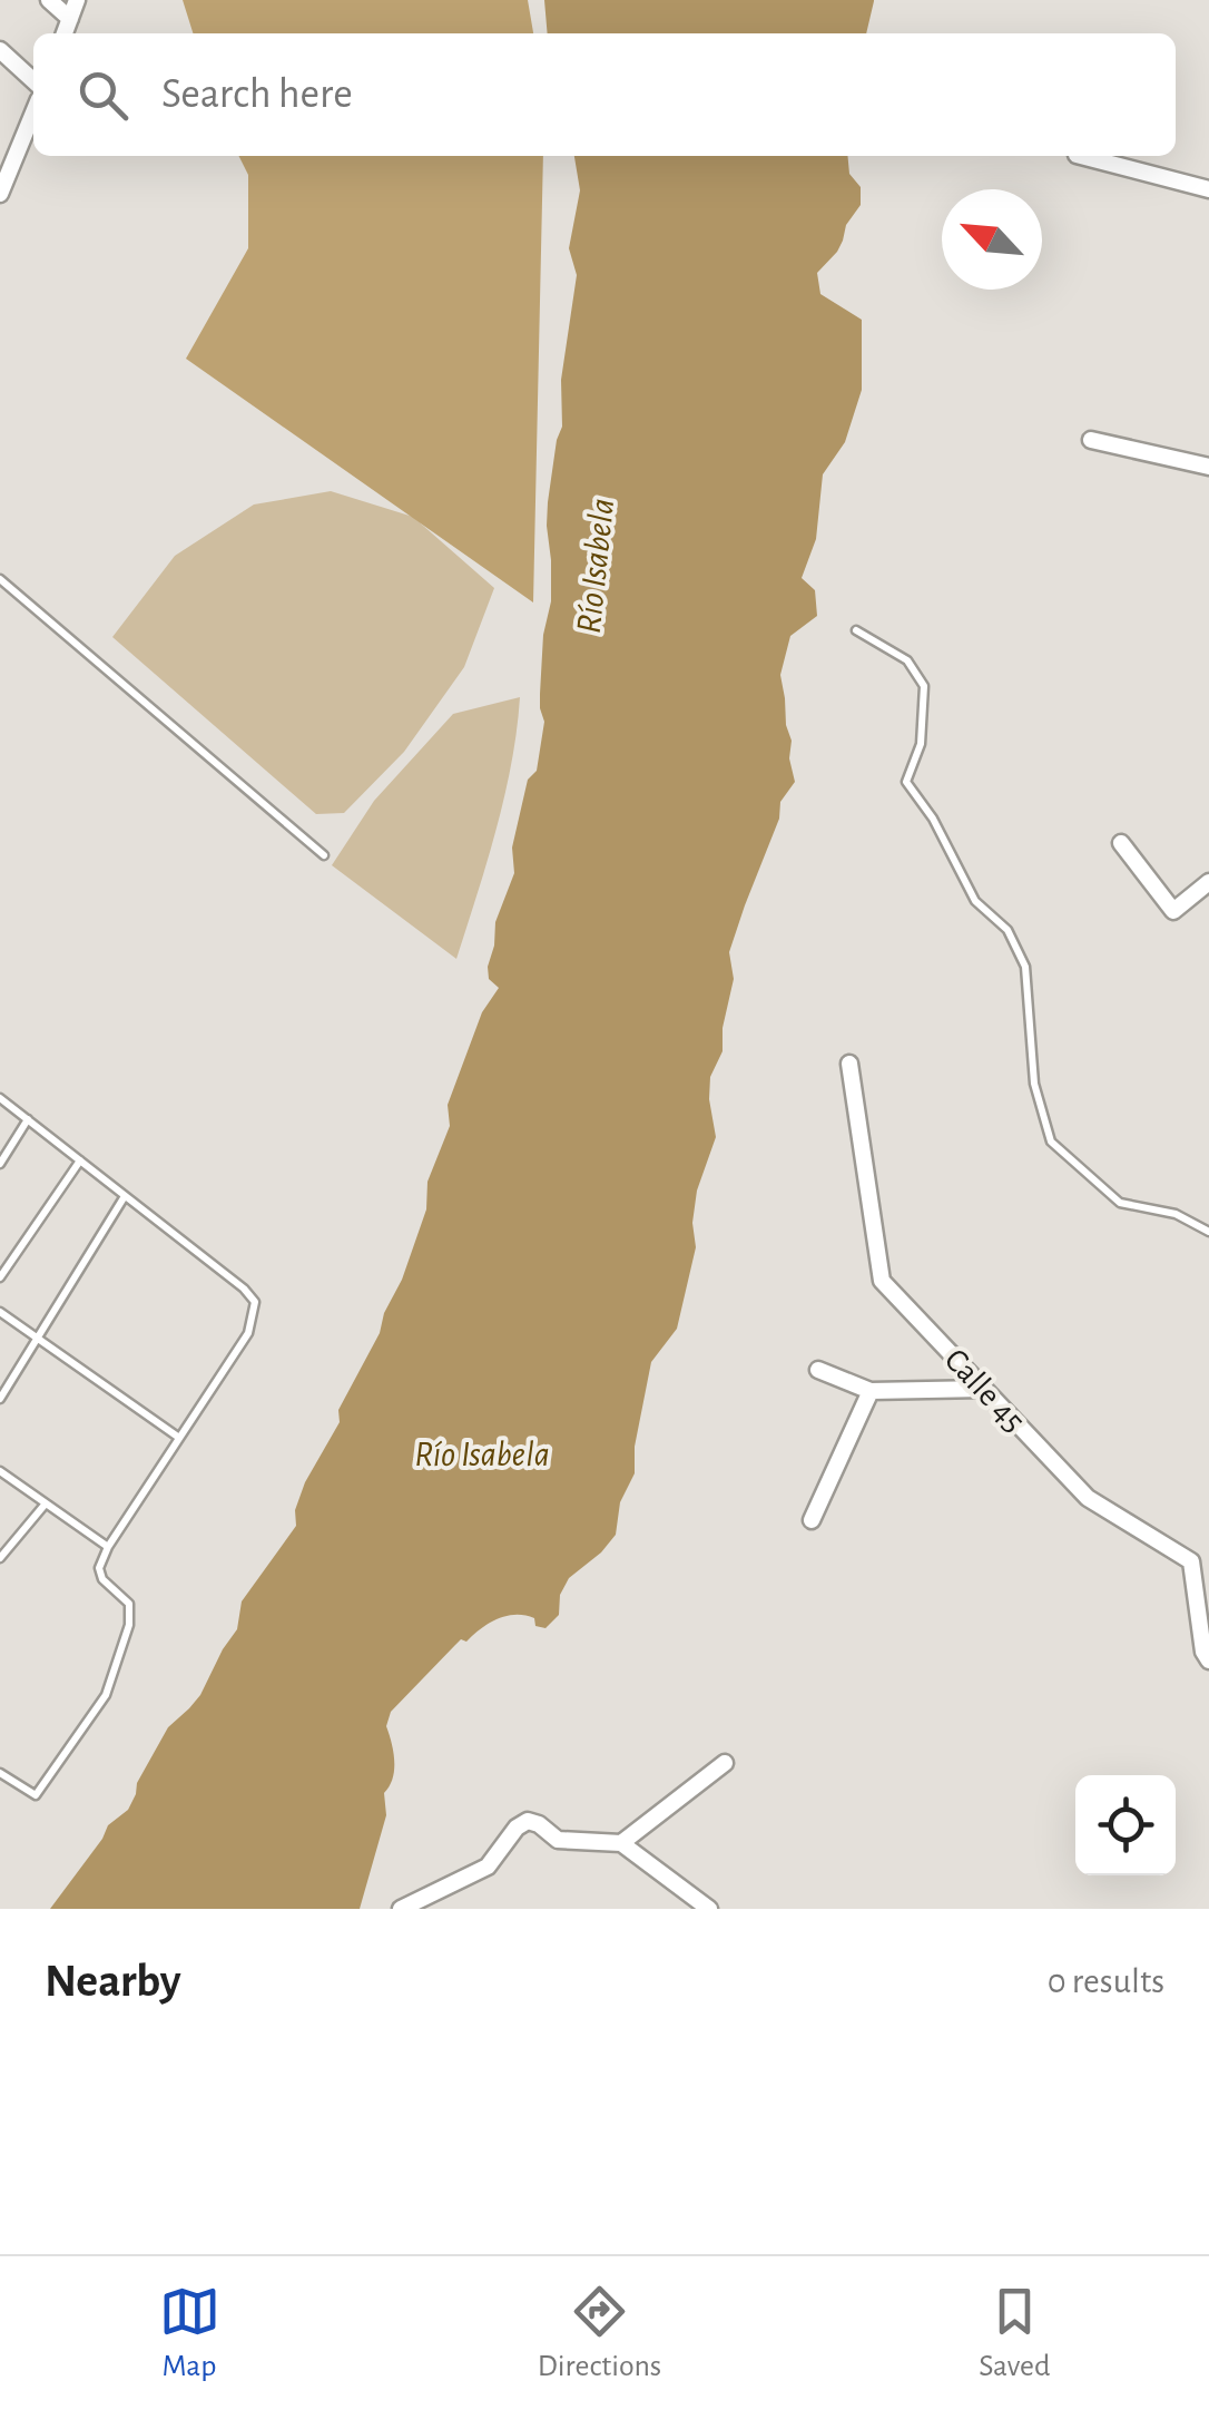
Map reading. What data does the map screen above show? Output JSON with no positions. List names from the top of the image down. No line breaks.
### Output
{"streets":{"street":["Calle 45"]},"water":["Río Isabela"],"north":"top left","page":{"search":"Search here","heading":["Nearby","0 results"],"nav":["Map","Directions","Saved"]}}
